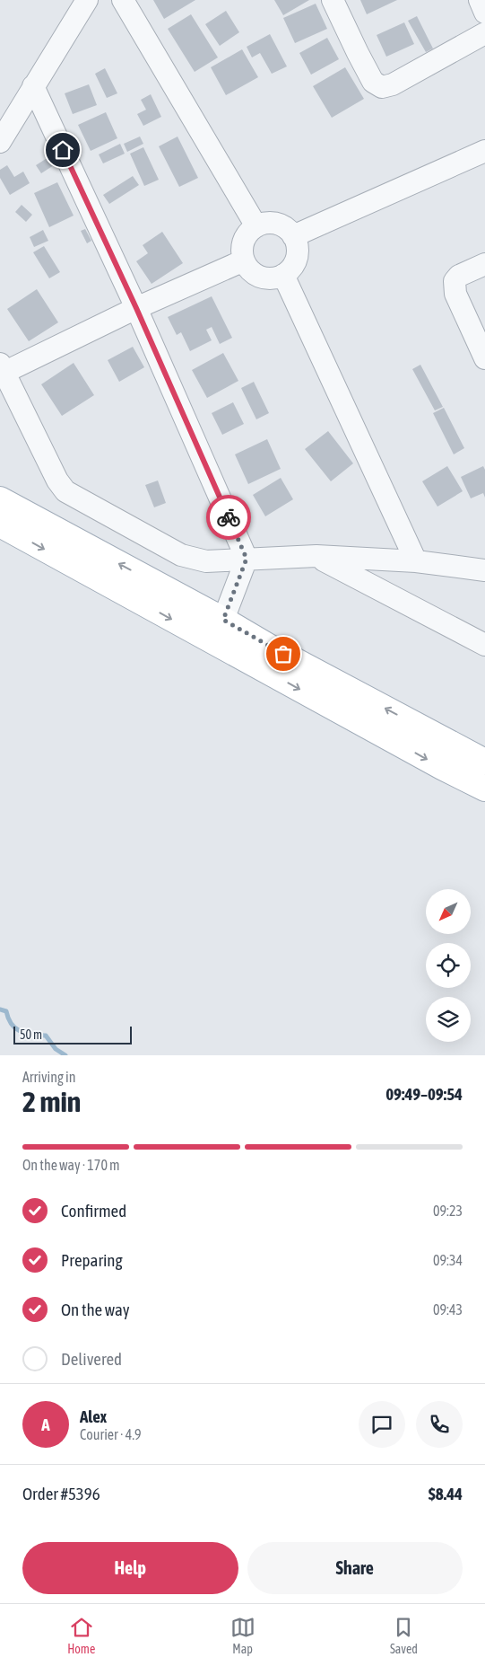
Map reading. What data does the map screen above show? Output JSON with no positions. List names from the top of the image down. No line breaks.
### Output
{"scale_bar":"50 m","north":"bottom left","page":{"scale":"50 m","heading":["2 min","Arriving in","09:49–09:54"],"panel":["Alex","Courier · 4.9","Order #5396","$8.44"],"bar":"On the way · 170 m","list":[["Confirmed","09:23"],["Preparing","09:34"],["On the way","09:43"],"Delivered"],"round":"A","buttons":["Help","Share"],"tabs":["Home","Map","Saved"]}}
